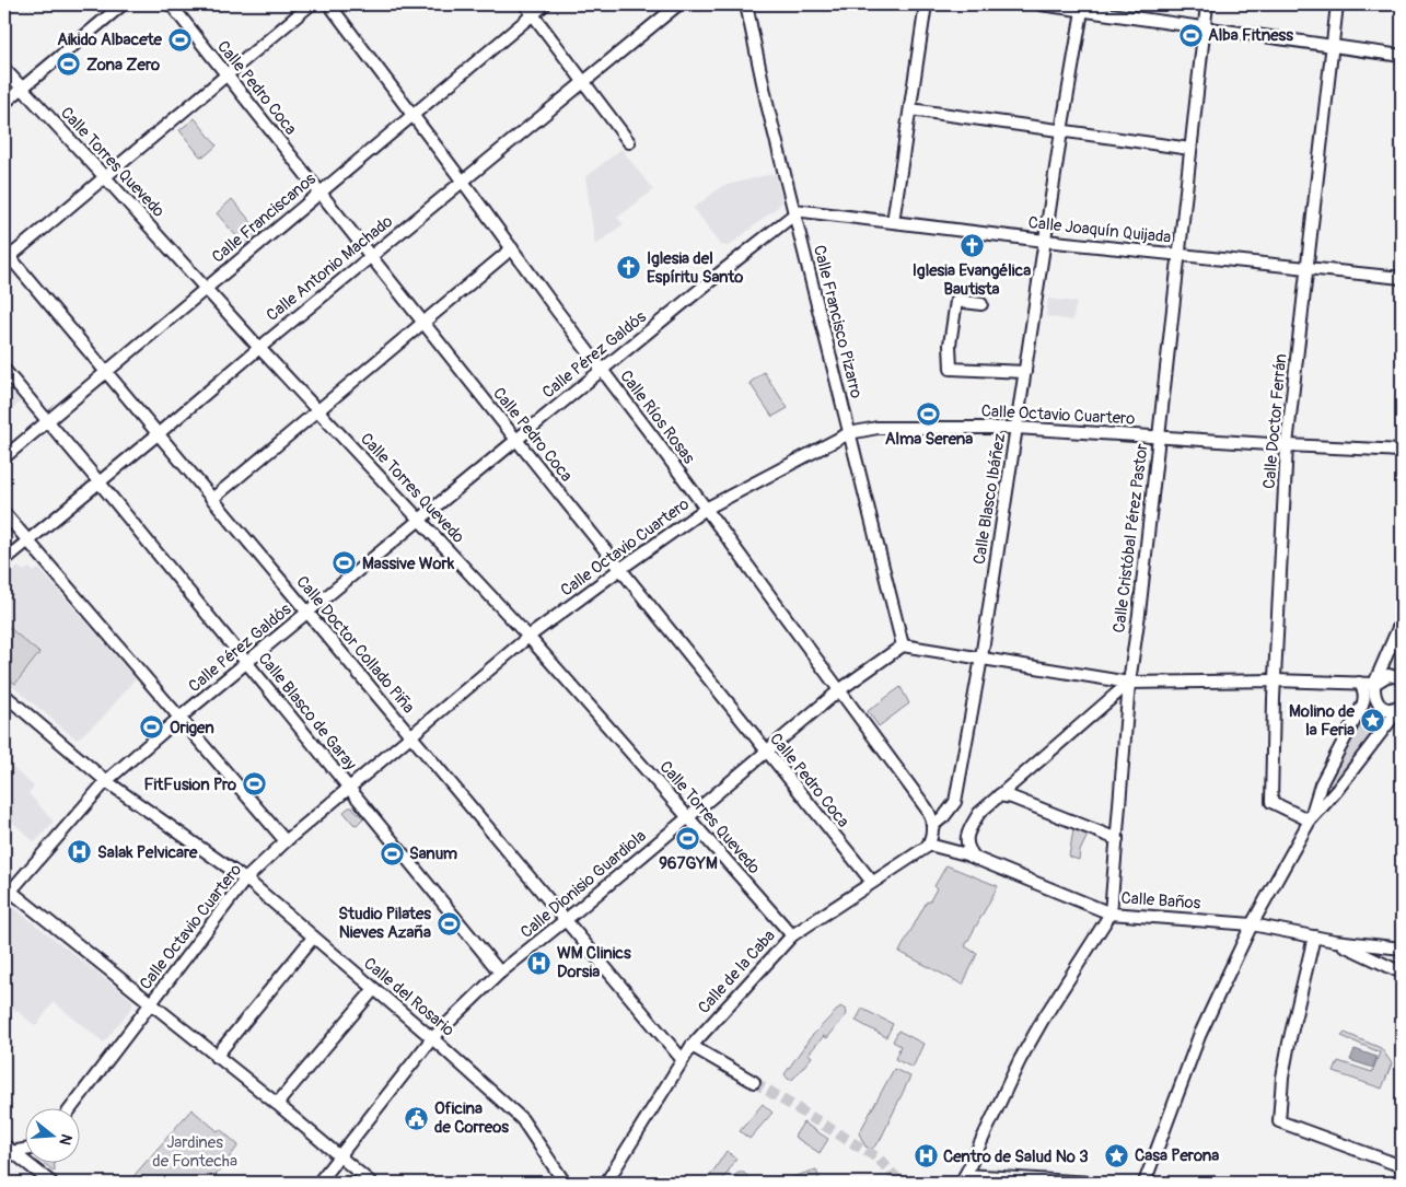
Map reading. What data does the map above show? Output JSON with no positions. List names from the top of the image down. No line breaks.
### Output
{"streets":{"street":["Calle Pedro Coca","Calle Torres Quevedo","Calle Franciscanos","Calle Joaquín Quijada","Calle Antonio Machado","Calle Francisco Pizarro","Calle Pérez Galdós","Calle Octavio Cuartero","Calle Ríos Rosas","Calle Doctor Ferrán","Calle Blasco Ibáñez","Calle Cristóbal Pérez Pastor","Calle Doctor Collado Piña","Calle Blasco de Garay","Calle Dionisio Guardiola","Calle Baños","Calle de la Caba","Calle del Rosario"]},"crossings":[["Calle Pedro Coca","Calle Franciscanos"],["Calle Pedro Coca","Calle Antonio Machado"],["Calle Pedro Coca","Calle Pérez Galdós"],["Calle Pedro Coca","Calle Octavio Cuartero"],["Calle Pedro Coca","Calle Dionisio Guardiola"],["Calle Pedro Coca","Calle de la Caba"],["Calle Torres Quevedo","Calle Franciscanos"],["Calle Torres Quevedo","Calle Antonio Machado"],["Calle Torres Quevedo","Calle Pérez Galdós"],["Calle Torres Quevedo","Calle Octavio Cuartero"],["Calle Torres Quevedo","Calle Dionisio Guardiola"],["Calle Torres Quevedo","Calle de la Caba"],["Calle Franciscanos","Calle Ríos Rosas"],["Calle Franciscanos","Calle Doctor Collado Piña"],["Calle Franciscanos","Calle Blasco de Garay"],["Calle Joaquín Quijada","Calle Francisco Pizarro"],["Calle Joaquín Quijada","Calle Pérez Galdós"],["Calle Joaquín Quijada","Calle Doctor Ferrán"],["Calle Joaquín Quijada","Calle Blasco Ibáñez"],["Calle Joaquín Quijada","Calle Cristóbal Pérez Pastor"],["Calle Antonio Machado","Calle Ríos Rosas"],["Calle Antonio Machado","Calle Doctor Collado Piña"],["Calle Antonio Machado","Calle Blasco de Garay"],["Calle Francisco Pizarro","Calle Pérez Galdós"],["Calle Francisco Pizarro","Calle Octavio Cuartero"],["Calle Francisco Pizarro","Calle Dionisio Guardiola"],["Calle Pérez Galdós","Calle Ríos Rosas"],["Calle Pérez Galdós","Calle Doctor Collado Piña"],["Calle Pérez Galdós","Calle Blasco de Garay"],["Calle Pérez Galdós","Calle del Rosario"],["Calle Octavio Cuartero","Calle Ríos Rosas"],["Calle Octavio Cuartero","Calle Doctor Ferrán"],["Calle Octavio Cuartero","Calle Blasco Ibáñez"],["Calle Octavio Cuartero","Calle Cristóbal Pérez Pastor"],["Calle Octavio Cuartero","Calle Doctor Collado Piña"],["Calle Octavio Cuartero","Calle Blasco de Garay"],["Calle Octavio Cuartero","Calle del Rosario"],["Calle Ríos Rosas","Calle Blasco Ibáñez"],["Calle Ríos Rosas","Calle Dionisio Guardiola"],["Calle Cristóbal Pérez Pastor","Calle Baños"],["Calle Doctor Collado Piña","Calle Dionisio Guardiola"],["Calle Doctor Collado Piña","Calle de la Caba"],["Calle Blasco de Garay","Calle Dionisio Guardiola"],["Calle Dionisio Guardiola","Calle del Rosario"],["Calle Baños","Calle de la Caba"]],"parks":["Jardines de Fontecha"],"places":{"sports":["Alba Fitness","Aikido Albacete","Zona Zero","Alma Serena","Massive Work","Origen","FitFusion Pro","967GYM","Sanum","Studio Pilates Nieves Azaña"],"church":["Iglesia Evangélica Bautista","Iglesia del Espíritu Santo"],"place":["Molino de la Feria","Casa Perona"],"hospital":["Salak Pelvicare","WM Clinics Dorsia","Centro de Salud Nº 3"],"public building":["Oficina de Correos"]},"north":"right"}
